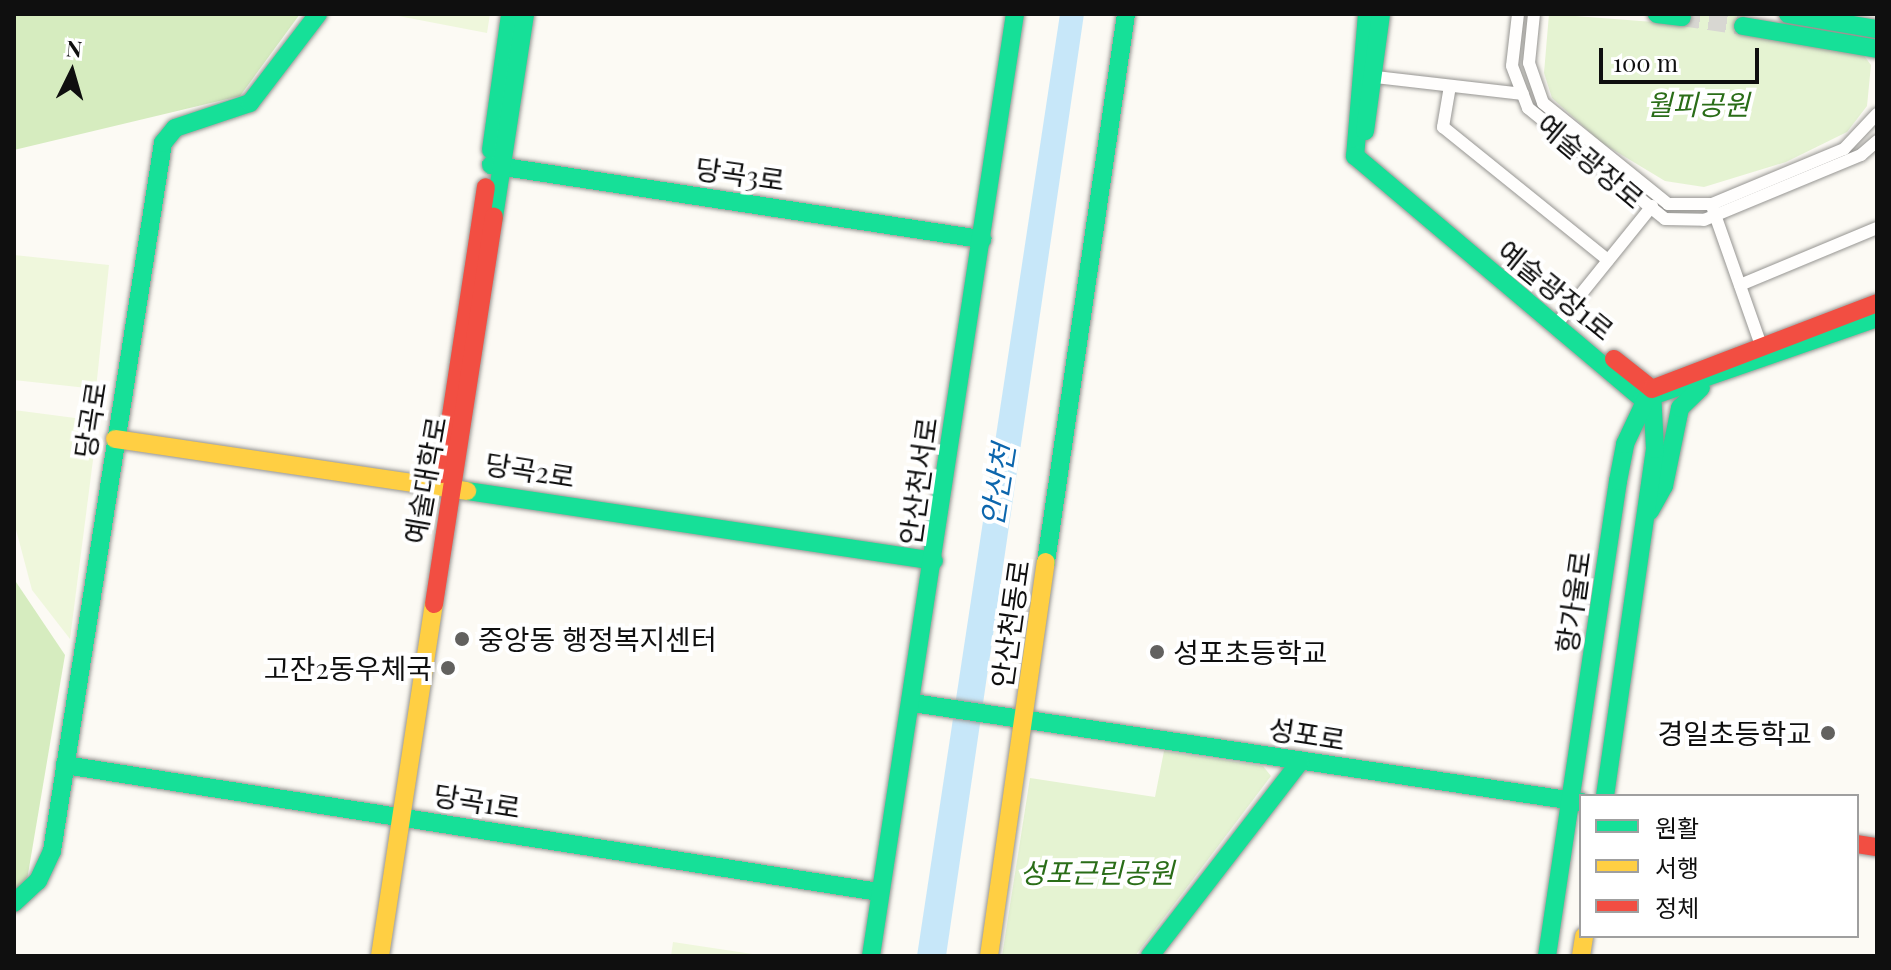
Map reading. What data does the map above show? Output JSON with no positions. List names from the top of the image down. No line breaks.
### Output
{"streets":{"street":["예술광장로","당곡3로","예술광장1로","당곡로","당곡2로","예술대학로","안산천서로","항가울로","안산천동로","성포로","당곡1로"]},"crossings":[["당곡3로","예술대학로"],["당곡3로","안산천서로"],["예술광장1로","항가울로"],["당곡로","당곡2로"],["당곡로","당곡1로"],["당곡2로","예술대학로"],["당곡2로","안산천서로"],["예술대학로","당곡1로"],["안산천서로","성포로"],["안산천서로","당곡1로"],["항가울로","성포로"],["안산천동로","성포로"]],"water":["안산천"],"parks":["월피공원","성포근린공원"],"places":["중앙동 행정복지센터","성포초등학교","고잔2동우체국","경일초등학교"],"legend":["원활","서행","정체"],"scale_bar":"100 m","north":"top"}
